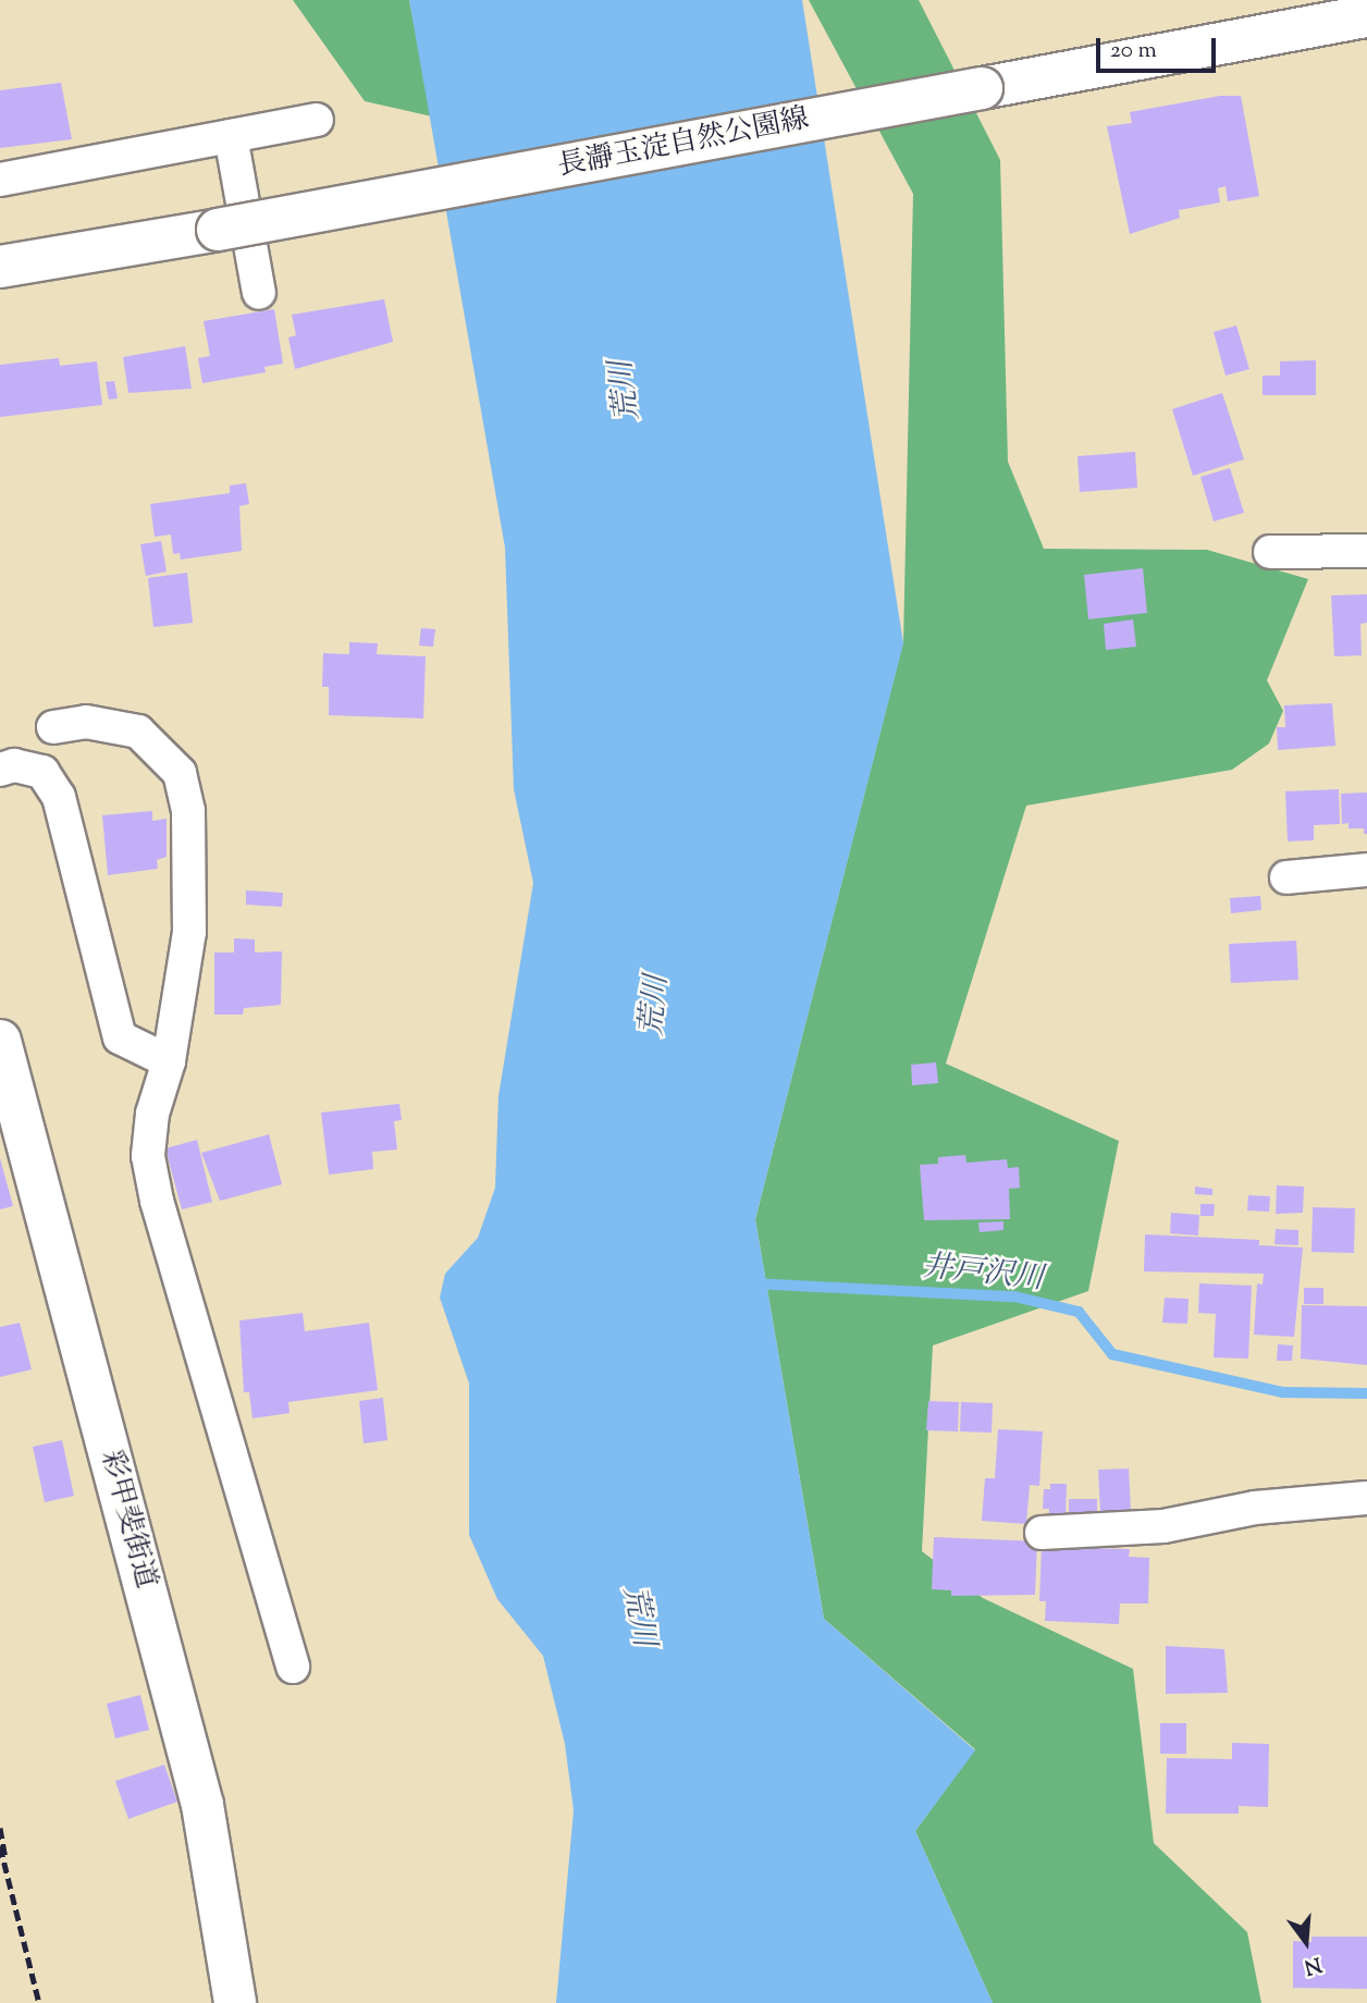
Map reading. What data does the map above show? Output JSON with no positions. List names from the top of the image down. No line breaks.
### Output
{"streets":{"main road":["長瀞玉淀自然公園線","彩甲斐街道"]},"water":["荒川","井戸沢川"],"scale_bar":"20 m","north":"bottom"}
